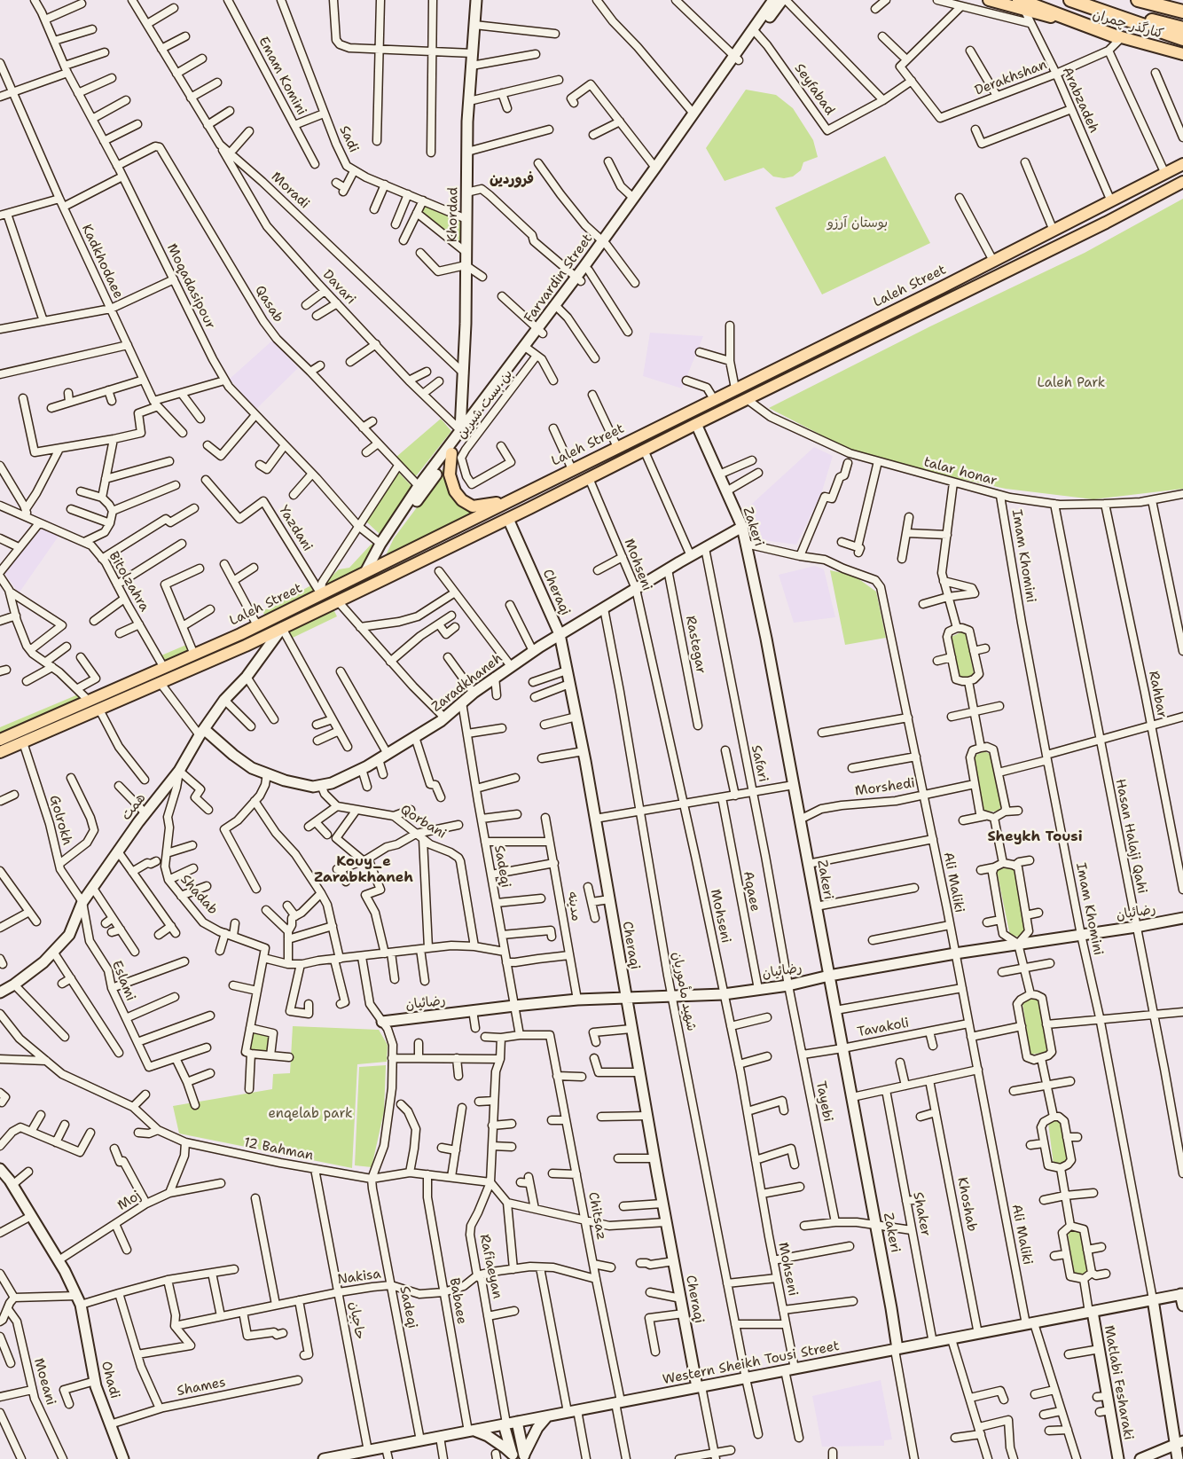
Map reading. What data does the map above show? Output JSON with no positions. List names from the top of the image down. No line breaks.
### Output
{"streets":{"main road":["کنارگذر چمران","Laleh Street"],"street":["Emam Komini","Derakhshan","Seyfabad","Arabzadeh","Sadi","Moradi","Khordad","Kadkhodaee","Farvardin Street","Moqadasipour","Davari","Qasab","بن بست شیرین","talar honar","Zakeri","Yazdani","Imam Khomini","Mohseni","Bitolzahra","Cheraqi","Rastegar","Zaradkhaneh","Rahbar","Safari","Morshedi","همت","Golrokh","Qorbani","Hasan Halaji Qahi","Sadeqi","Ali Maliki","Aqaee","Shadab","مدینه","رضائیان","Eslami","شهید مأموریان","Tavakoli","Tayebi","12 Bahman","Moj","Khoshab","Shaker","Chitsaz","Rafiaeyan","Nakisa","Babaee","حاجیان","Western Sheikh Tousi Street","Ohadi","Moeani","Matlabi Fesharaki","Shames"]},"crossings":[["کنارگذر چمران","Derakhshan"],["Derakhshan","Seyfabad"],["Derakhshan","Arabzadeh"],["Seyfabad","Farvardin Street"],["Arabzadeh","Laleh Street"],["Sadi","Khordad"],["Moradi","Khordad"],["Moradi","Davari"],["Khordad","Farvardin Street"],["Khordad","Davari"],["Farvardin Street","Moqadasipour"],["Farvardin Street","Laleh Street"],["Farvardin Street","Davari"],["Farvardin Street","Qasab"],["Farvardin Street","بن بست شیرین"],["Moqadasipour","Qasab"],["Laleh Street","talar honar"],["Laleh Street","Zakeri"],["Laleh Street","Yazdani"],["Laleh Street","Mohseni"],["Laleh Street","Bitolzahra"],["Laleh Street","Cheraqi"],["Laleh Street","همت"],["Laleh Street","Golrokh"],["talar honar","Imam Khomini"],["talar honar","Rahbar"],["talar honar","Hasan Halaji Qahi"],["Zakeri","Zaradkhaneh"],["Zakeri","Morshedi"],["Zakeri","Ali Maliki"],["Zakeri","رضائیان"],["Zakeri","Tavakoli"],["Zakeri","Western Sheikh Tousi Street"],["Imam Khomini","رضائیان"],["Imam Khomini","Western Sheikh Tousi Street"],["Mohseni","Zaradkhaneh"],["Mohseni","رضائیان"],["Mohseni","Western Sheikh Tousi Street"],["Cheraqi","Zaradkhaneh"],["Cheraqi","رضائیان"],["Cheraqi","Western Sheikh Tousi Street"],["Rastegar","Zaradkhaneh"],["Zaradkhaneh","Safari"],["Zaradkhaneh","همت"],["Zaradkhaneh","Sadeqi"],["Zaradkhaneh","شهید مأموریان"],["Safari","رضائیان"],["Safari","Tayebi"],["Morshedi","Ali Maliki"],["همت","Golrokh"],["همت","Shadab"],["همت","Eslami"],["Golrokh","Eslami"],["Hasan Halaji Qahi","رضائیان"],["Sadeqi","رضائیان"],["Sadeqi","12 Bahman"],["Sadeqi","Chitsaz"],["Sadeqi","Nakisa"],["Sadeqi","Western Sheikh Tousi Street"],["Ali Maliki","رضائیان"],["Ali Maliki","Tavakoli"],["Ali Maliki","Western Sheikh Tousi Street"],["Aqaee","رضائیان"],["مدینه","رضائیان"],["رضائیان","شهید مأموریان"],["رضائیان","Tayebi"],["شهید مأموریان","Western Sheikh Tousi Street"],["Tavakoli","Tayebi"],["12 Bahman","Rafiaeyan"],["12 Bahman","Babaee"],["12 Bahman","حاجیان"],["Moj","Ohadi"],["Khoshab","Western Sheikh Tousi Street"],["Shaker","Western Sheikh Tousi Street"],["Chitsaz","Nakisa"],["Chitsaz","Western Sheikh Tousi Street"],["Rafiaeyan","Nakisa"],["Rafiaeyan","Western Sheikh Tousi Street"],["Nakisa","Babaee"],["Nakisa","حاجیان"],["Babaee","Western Sheikh Tousi Street"],["حاجیان","Western Sheikh Tousi Street"],["Western Sheikh Tousi Street","Matlabi Fesharaki"],["Ohadi","Shames"]],"districts":["فروردین","Sheykh Tousi","Kouy_e Zarabkhaneh"],"parks":["بوستان آرزو","Laleh Park","enqelab park"]}
